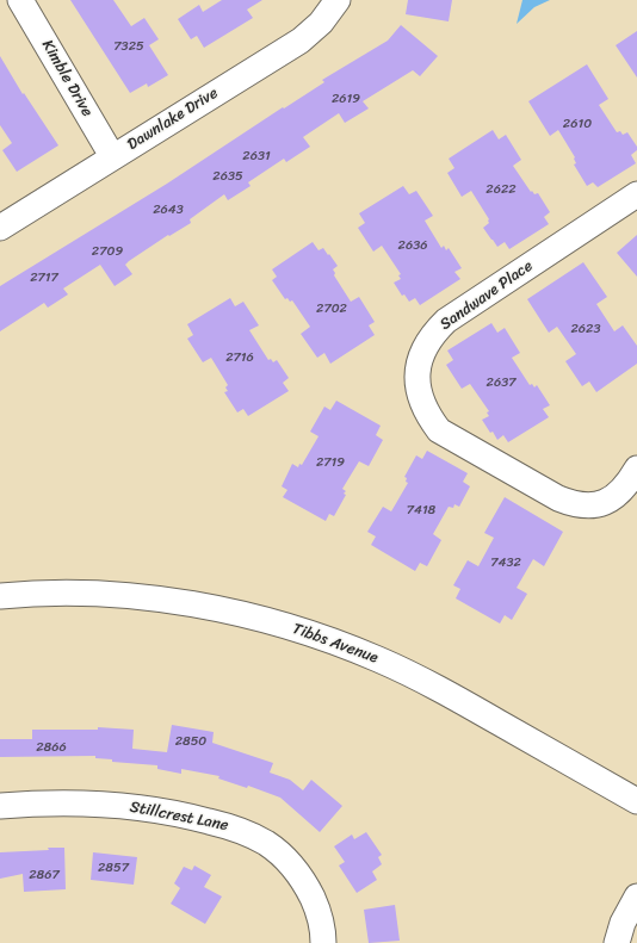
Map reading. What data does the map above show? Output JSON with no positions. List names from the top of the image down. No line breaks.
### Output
{"streets":{"street":["Kimble Drive","Dawnlake Drive","Sandwave Place","Tibbs Avenue","Stillcrest Lane"]},"crossings":[["Kimble Drive","Dawnlake Drive"]],"house_numbers":["7325","2619","2610","2631","2635","2622","2643","2636","2709","2717","2702","2623","2716","2637","2719","7418","7432","2850","2866","2857","2867"]}
